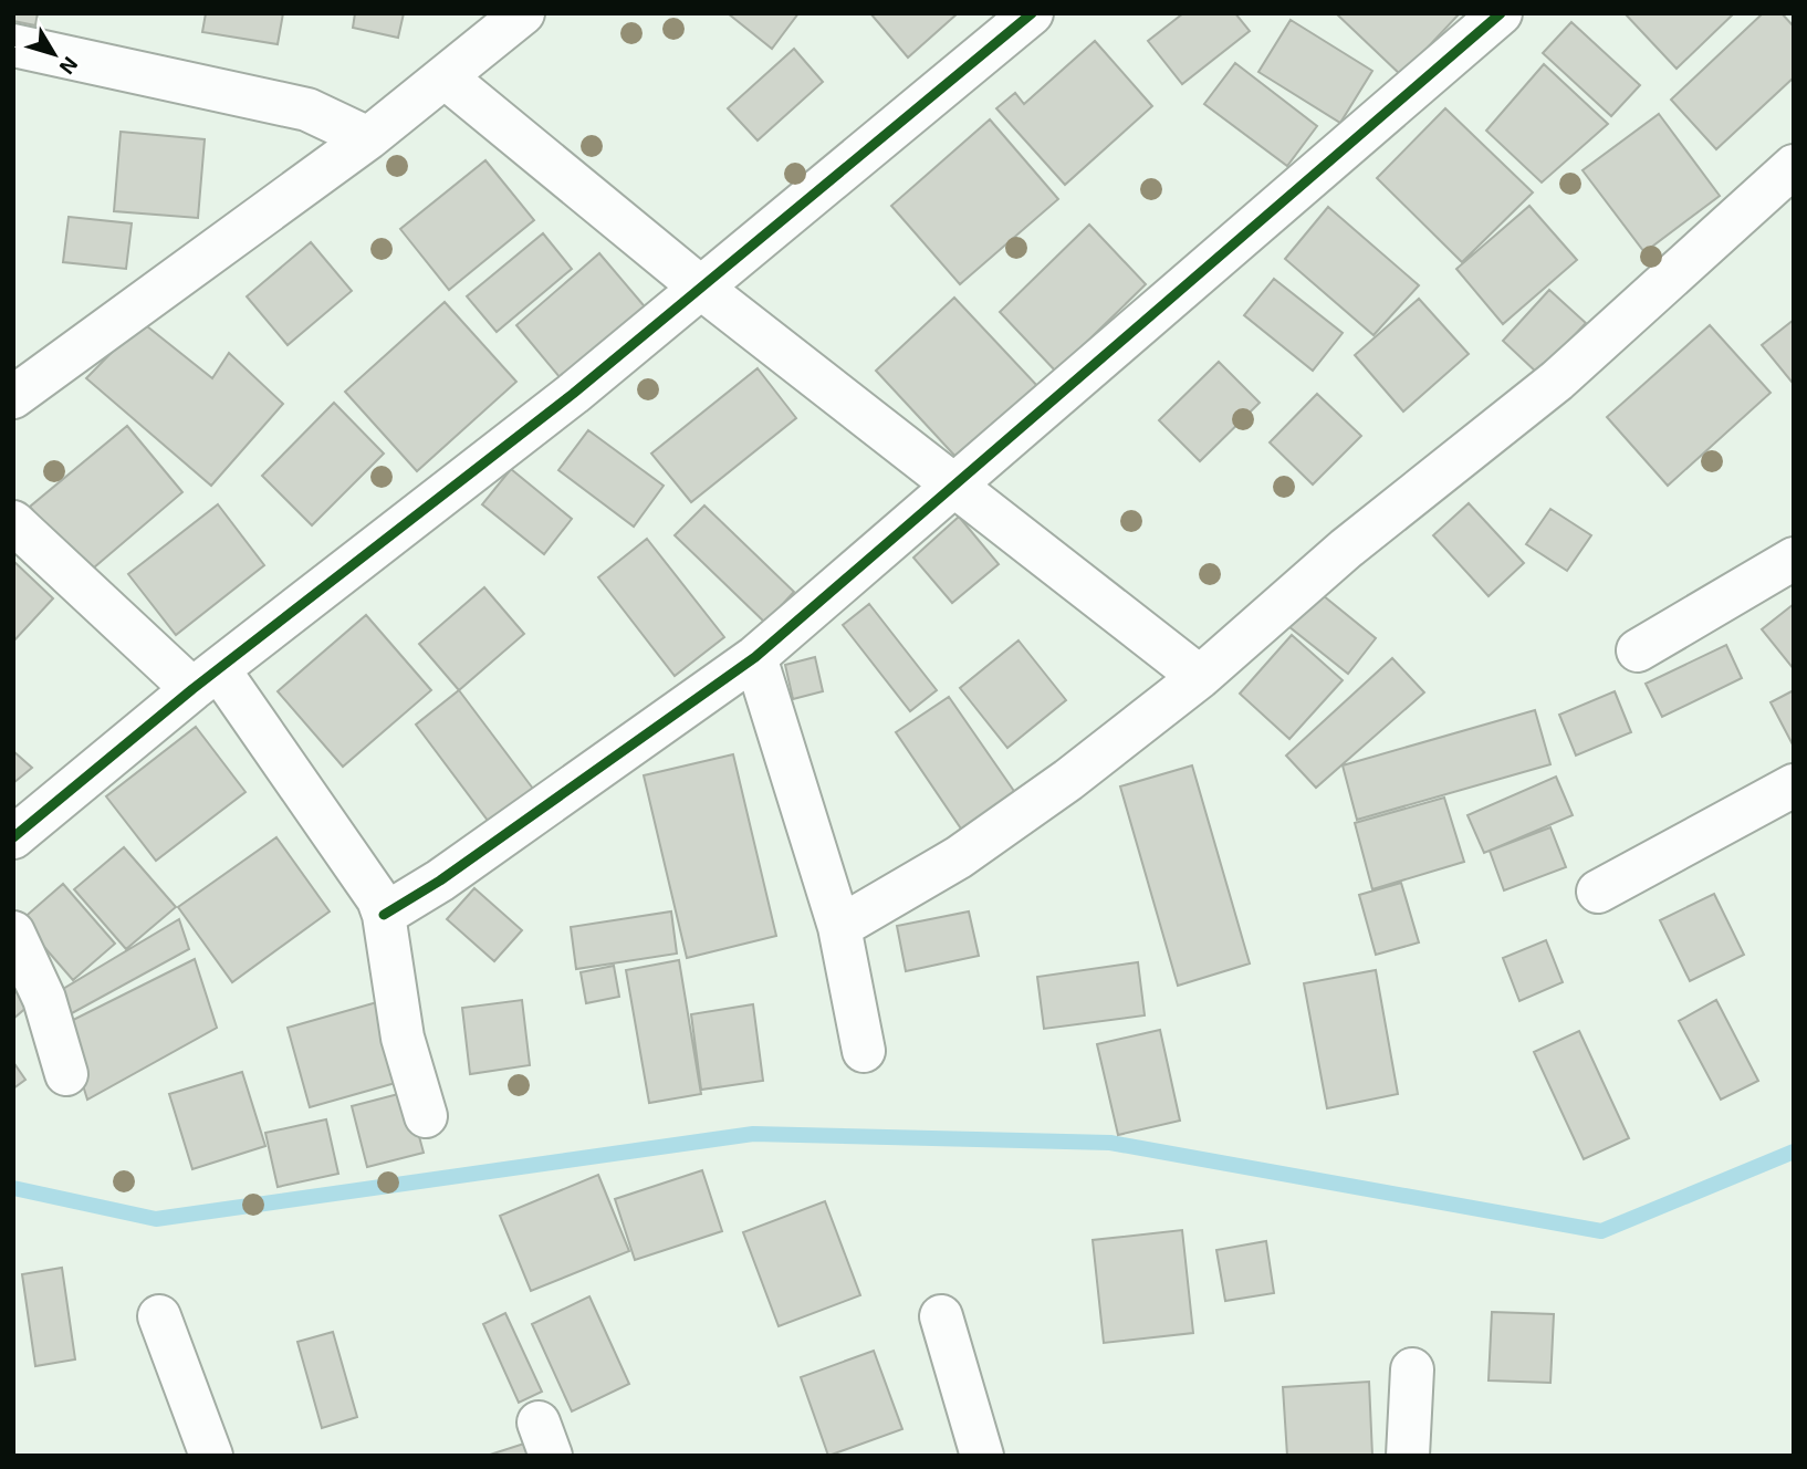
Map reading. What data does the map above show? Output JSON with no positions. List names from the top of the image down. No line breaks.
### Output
{"north":"bottom right"}
